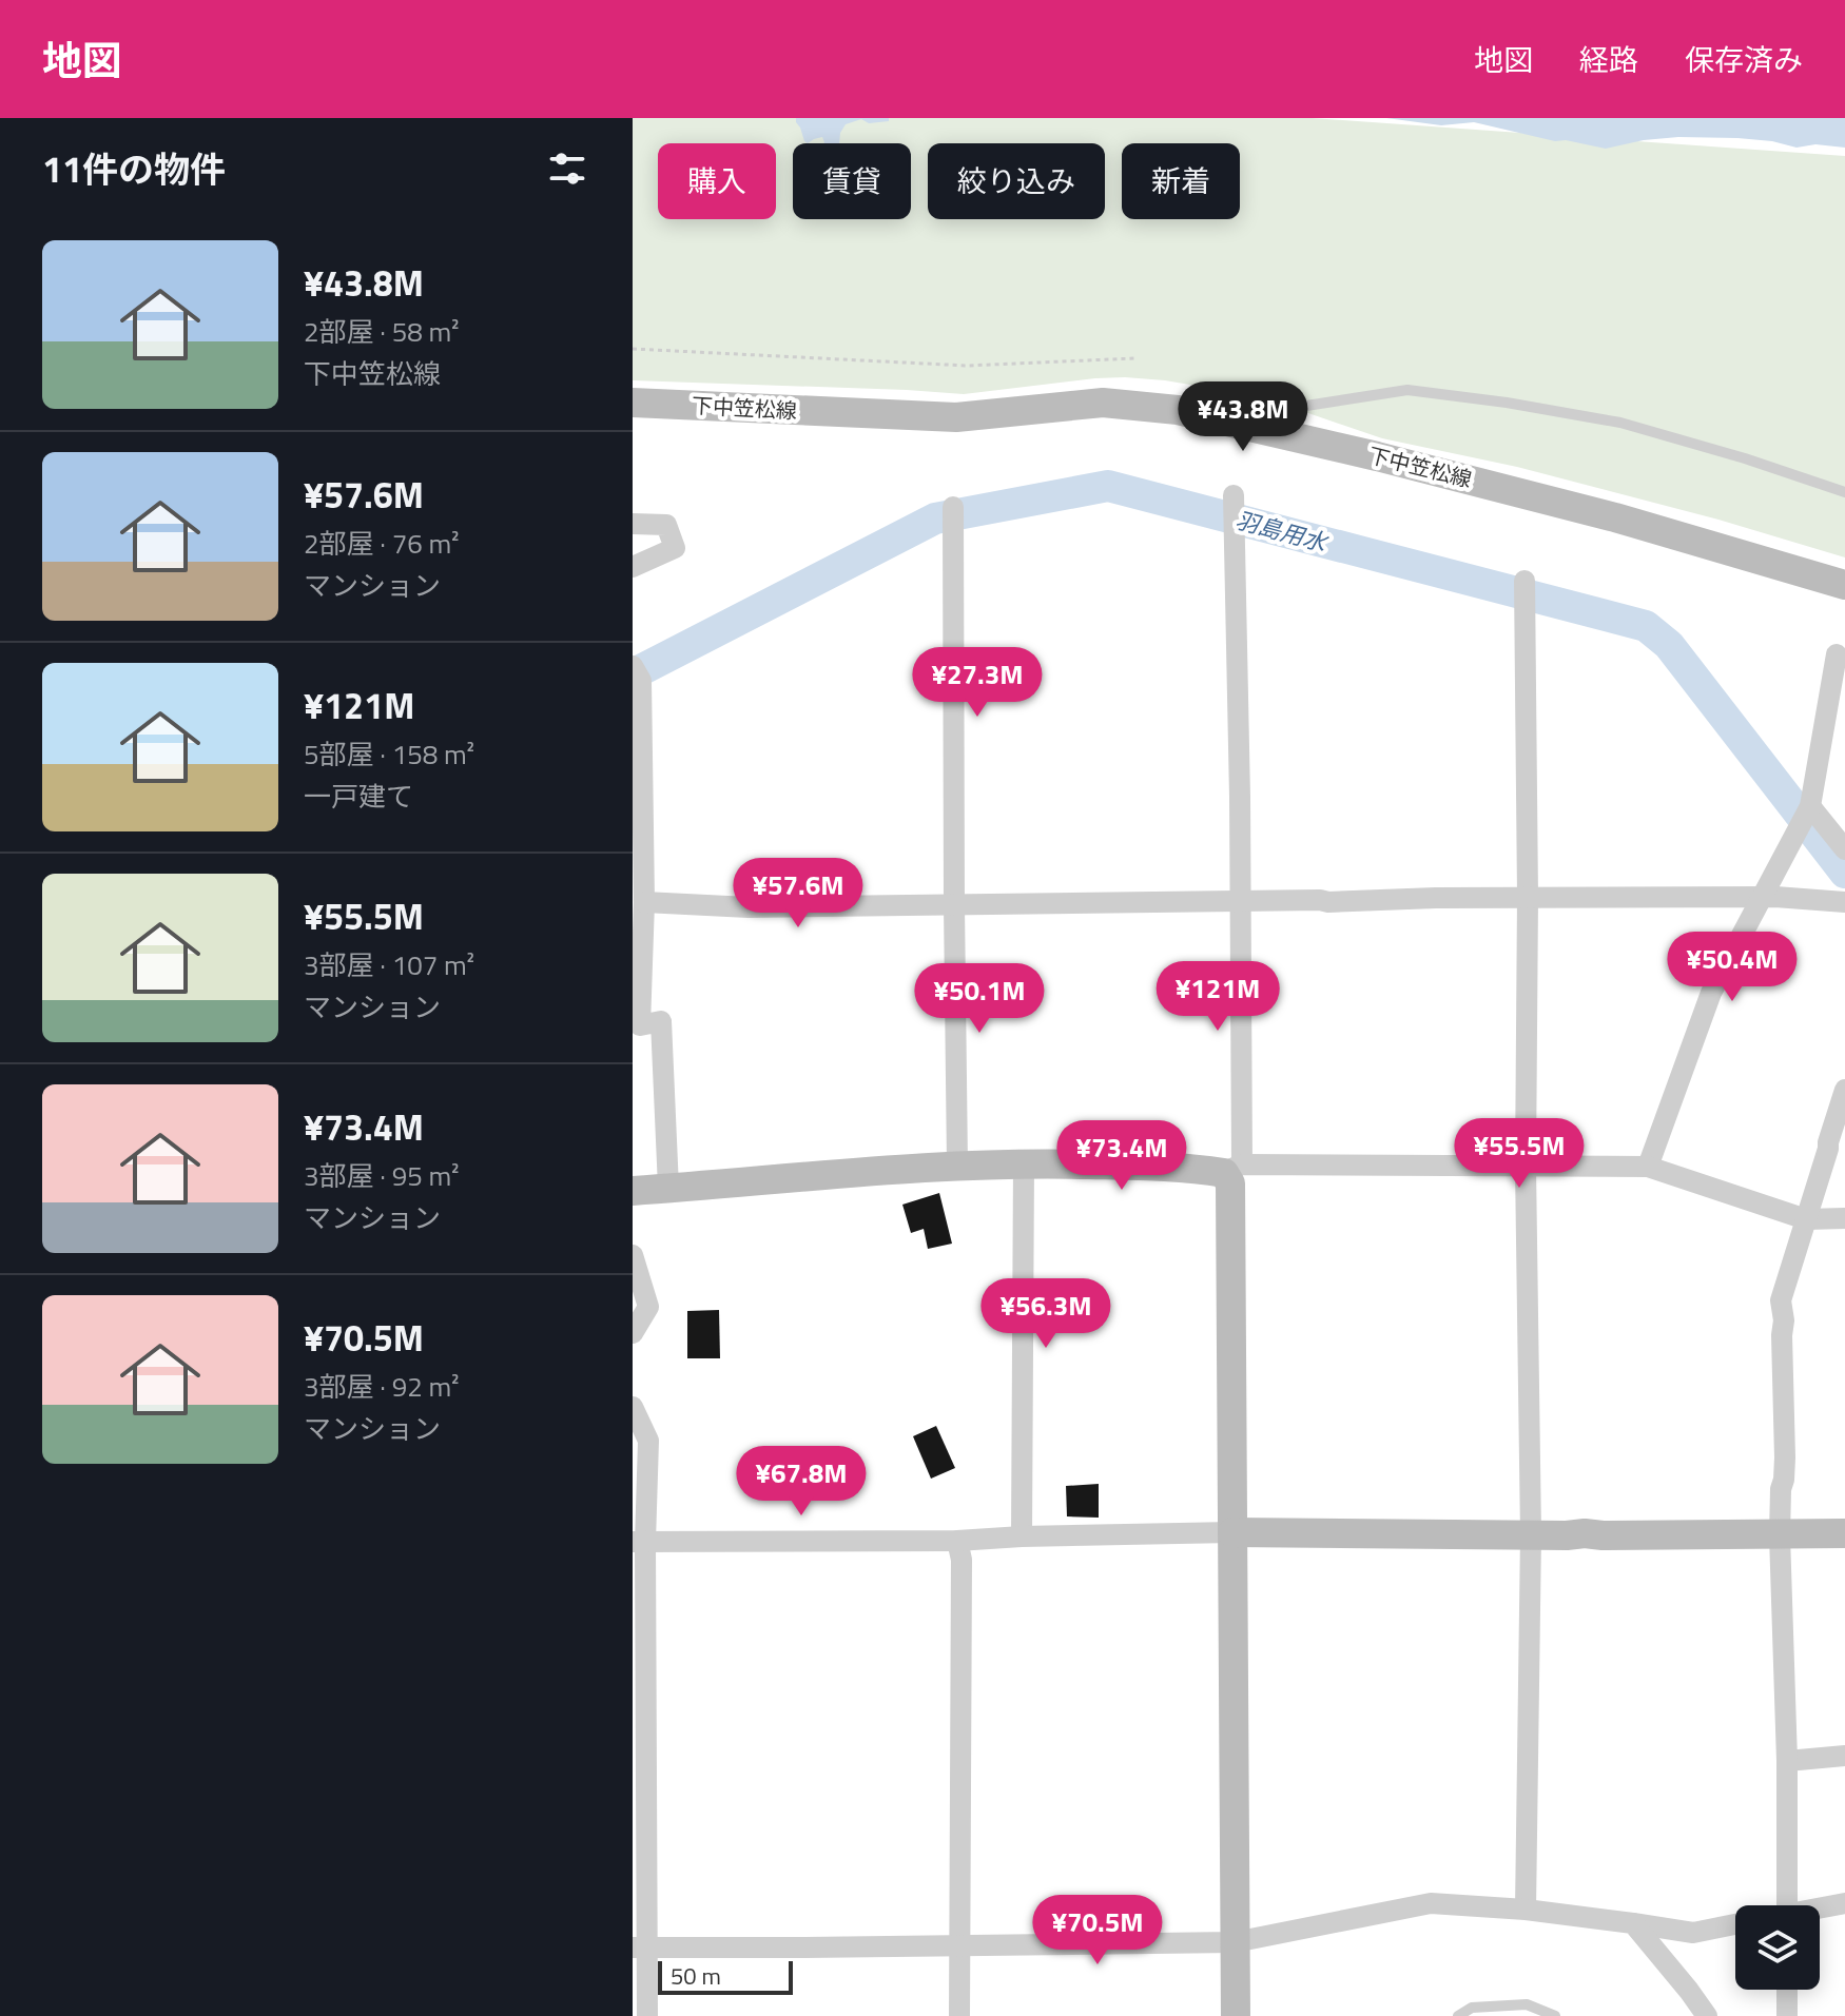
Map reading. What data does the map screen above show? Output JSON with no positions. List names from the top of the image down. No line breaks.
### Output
{"streets":{"street":["下中笠松線"]},"water":["羽島用水"],"scale_bar":"50 m","page":{"header":"地図","nav":["地図","経路","保存済み"],"heading":"11件の物件","chip":["購入","賃貸","絞り込み","新着"],"list":[{"name":"¥43.8M","note":"2部屋 · 58 m² · 下中笠松線"},{"name":"¥57.6M","note":"2部屋 · 76 m² · マンション"},{"name":"¥121M","note":"5部屋 · 158 m² · 一戸建て"},{"name":"¥55.5M","note":"3部屋 · 107 m² · マンション"},{"name":"¥73.4M","note":"3部屋 · 95 m² · マンション"},{"name":"¥70.5M","note":"3部屋 · 92 m² · マンション"}],"price":["¥43.8M","¥27.3M","¥57.6M","¥50.4M","¥121M","¥50.1M","¥55.5M","¥73.4M","¥56.3M","¥67.8M","¥70.5M"],"scale":"50 m"}}
